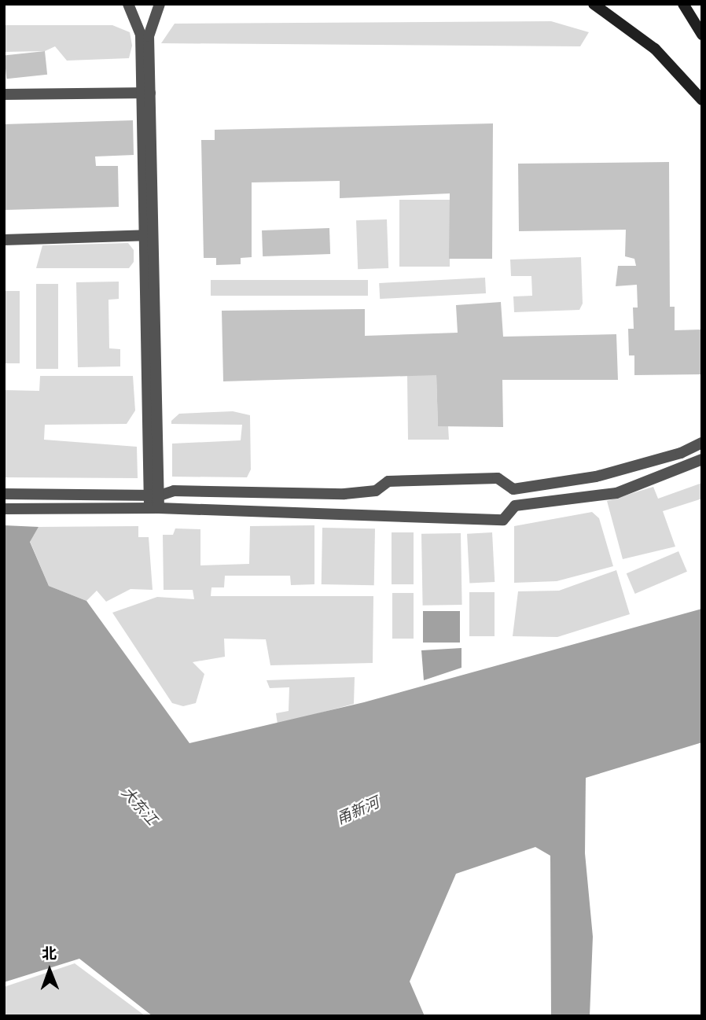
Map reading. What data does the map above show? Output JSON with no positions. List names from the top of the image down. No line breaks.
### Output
{"water":["大东江","甬新河"],"north":"top"}
